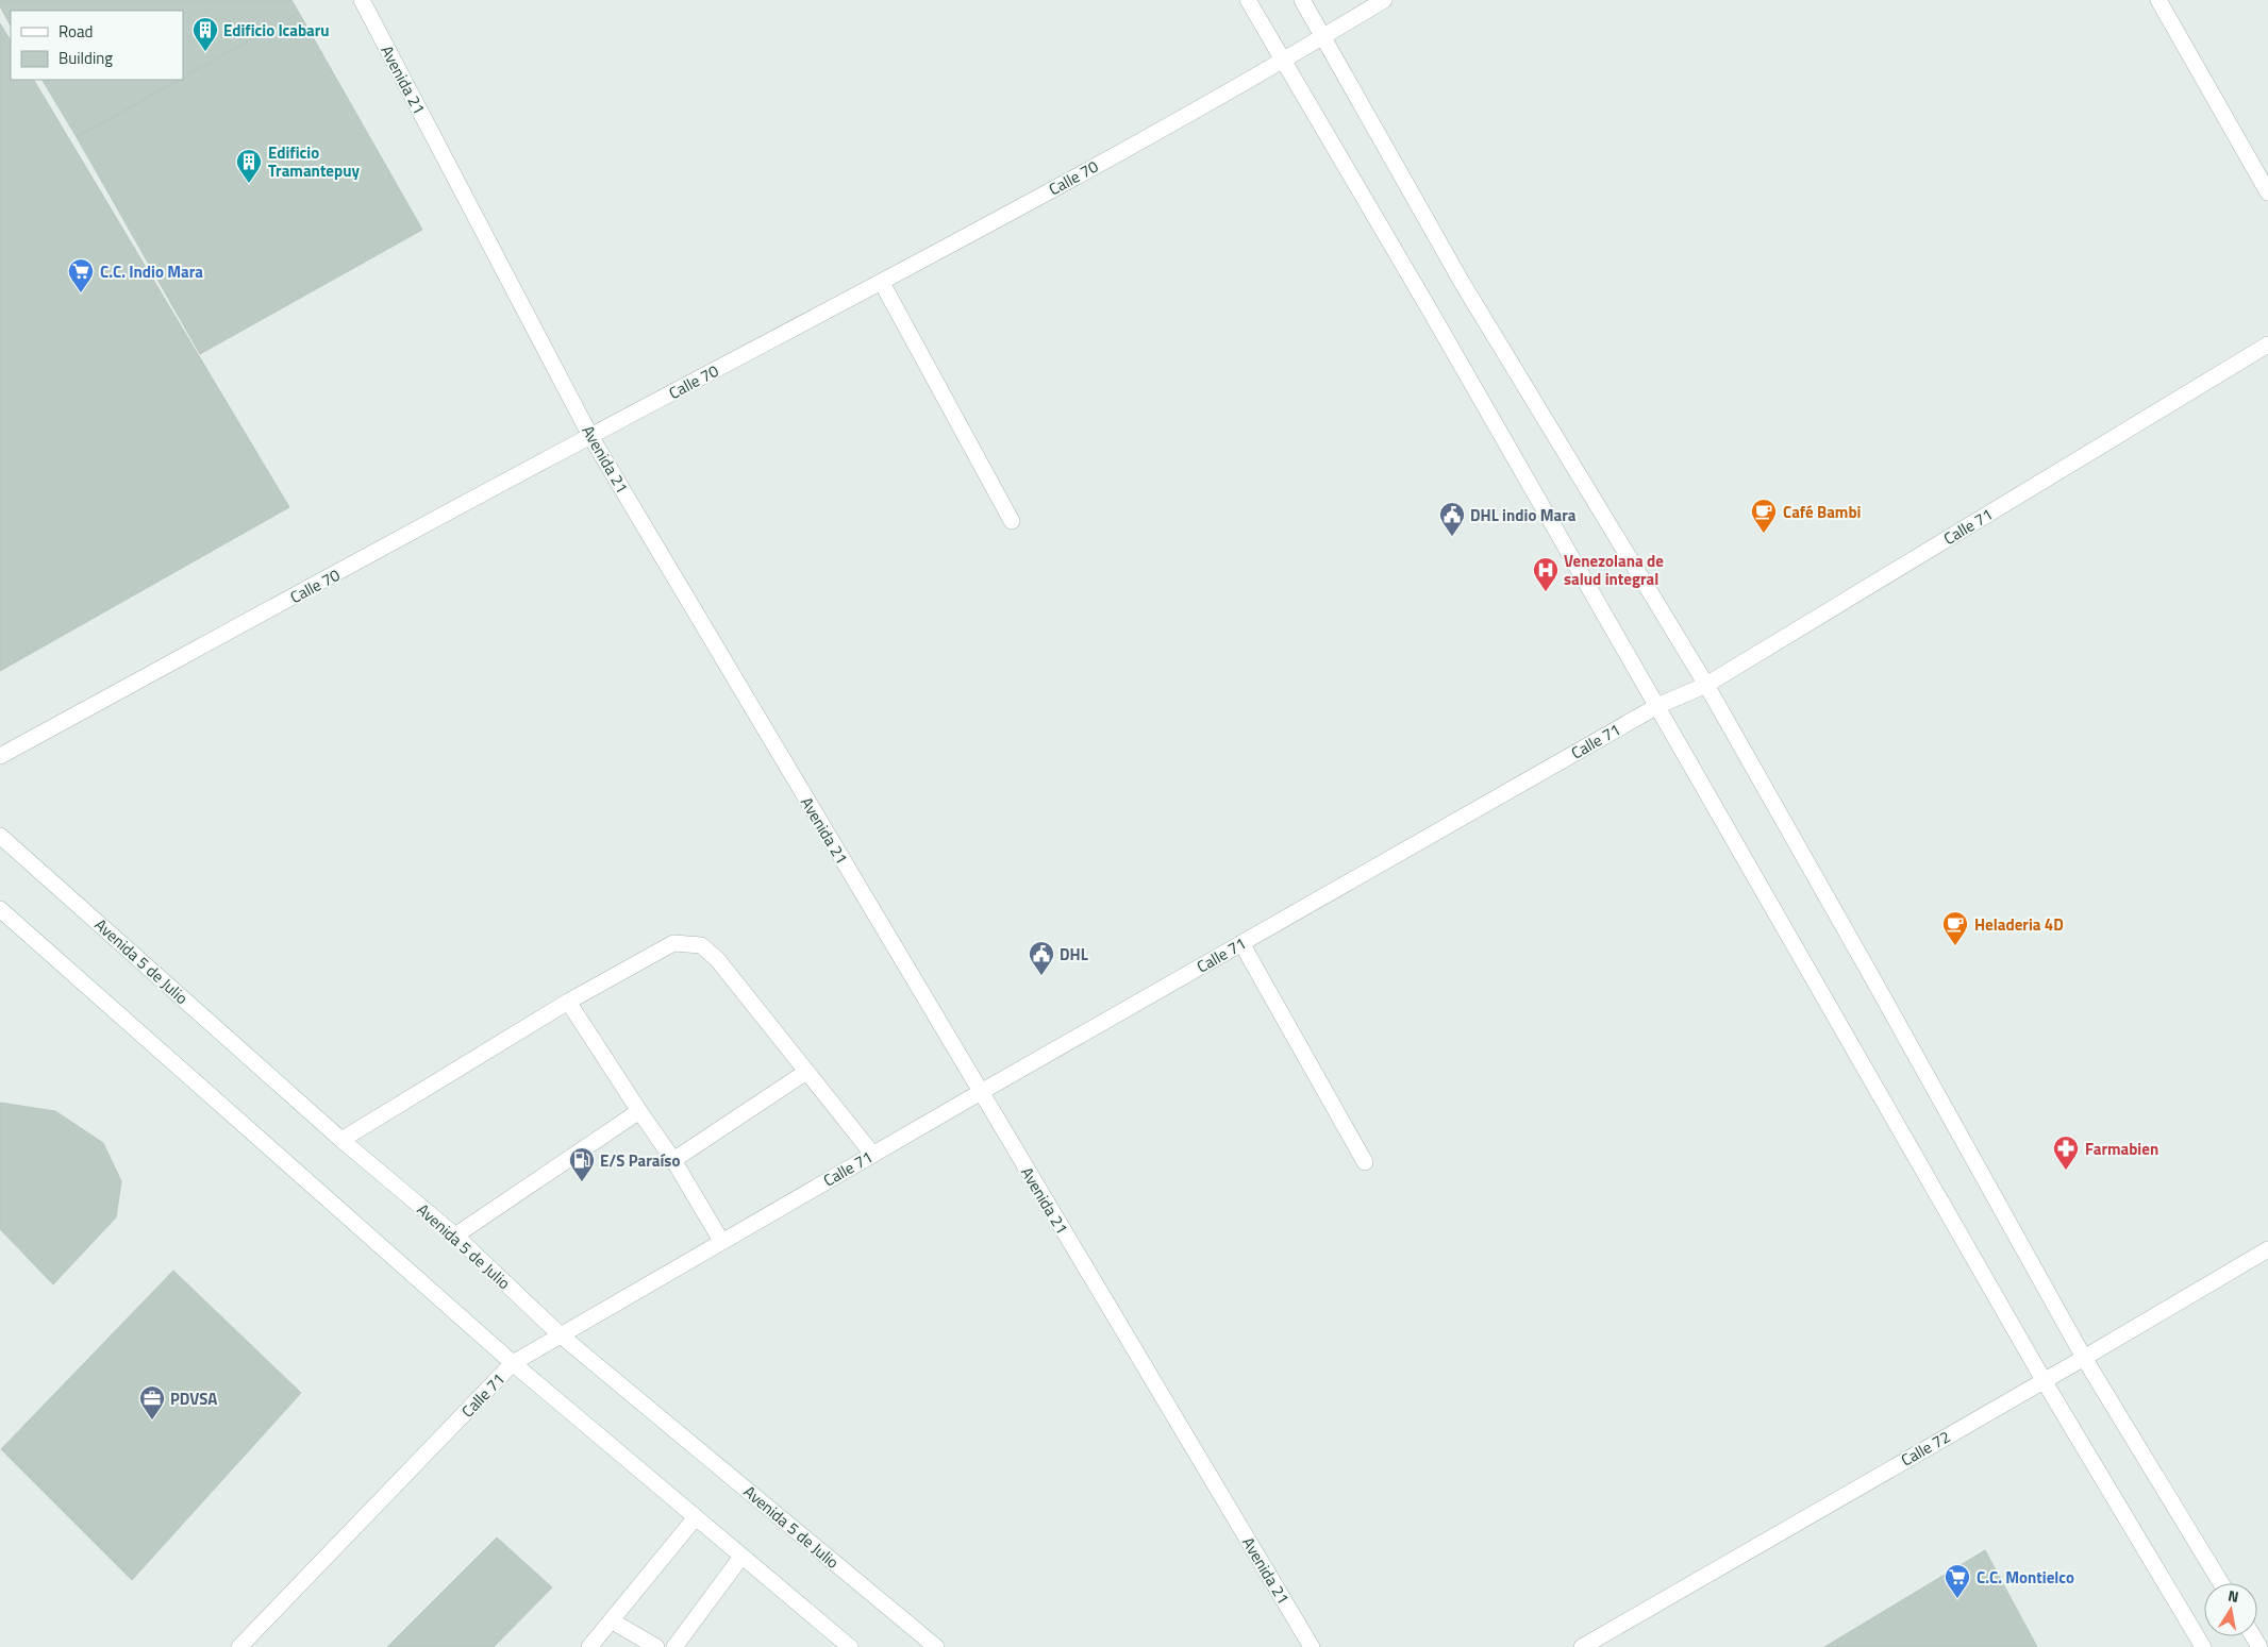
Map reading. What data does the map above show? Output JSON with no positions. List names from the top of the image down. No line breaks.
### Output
{"streets":{"street":["Avenida 21","Calle 70","Calle 71","Avenida 5 de Julio","Calle 72"]},"crossings":[["Avenida 21","Calle 70"],["Avenida 21","Calle 71"],["Calle 71","Avenida 5 de Julio"]],"places":{"building":["Edificio Icabaru","Edificio Tramantepuy"],"supermarket":["C.C. Indio Mara","C.C. Montielco"],"cafe":["Café Bambi","Heladeria 4D"],"public building":["DHL indio Mara","DHL"],"hospital":["Venezolana de salud integral"],"pharmacy":["Farmabien"],"fuel station":["E/S Paraíso"],"office":["PDVSA"]},"legend":["Road","Building"],"north":"top"}
